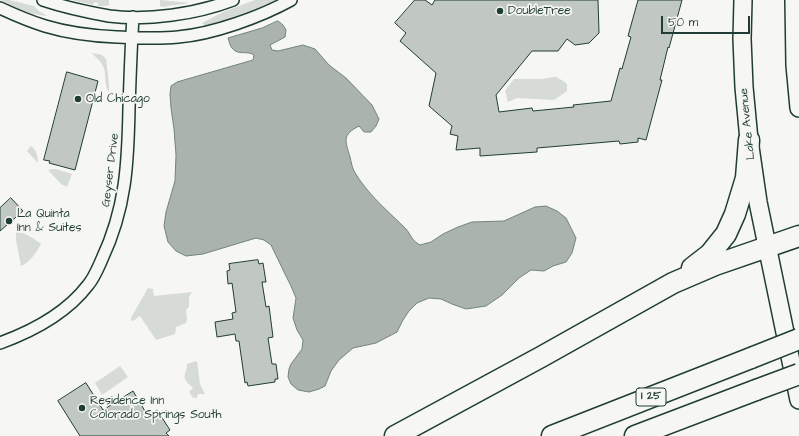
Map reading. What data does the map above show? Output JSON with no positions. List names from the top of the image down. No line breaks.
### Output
{"streets":{"highway":["I 25"],"main road":["Lake Avenue"],"street":["Geyser Drive"]},"places":["DoubleTree","Old Chicago","La Quinta Inn & Suites","Residence Inn Colorado Springs South"],"scale_bar":"50 m"}
